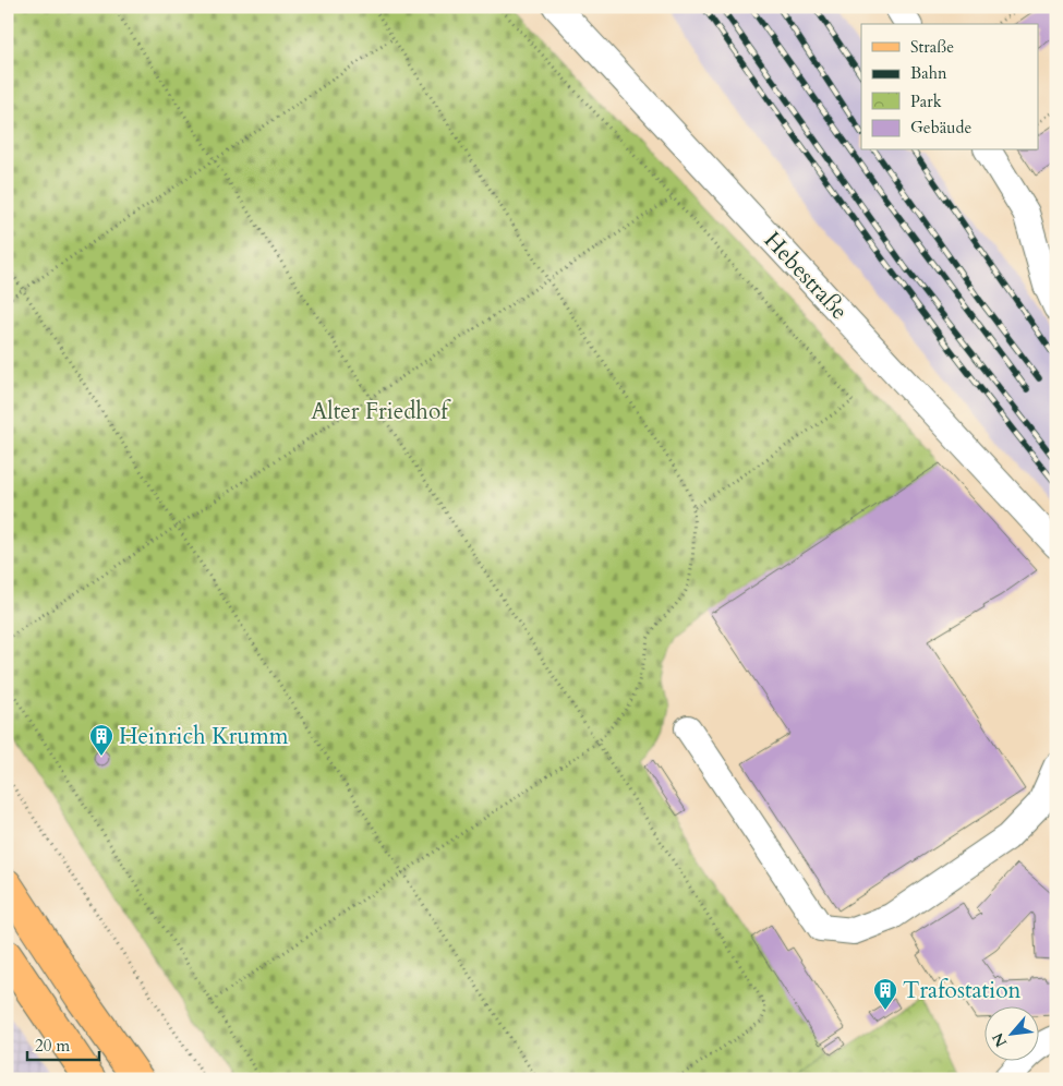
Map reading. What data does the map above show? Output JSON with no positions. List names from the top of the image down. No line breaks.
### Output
{"streets":{"street":["Hebestraße"]},"parks":["Alter Friedhof"],"places":{"building":["Heinrich Krumm","Trafostation"]},"legend":["Straße","Bahn","Park","Gebäude"],"scale_bar":"20 m","north":"bottom left"}
